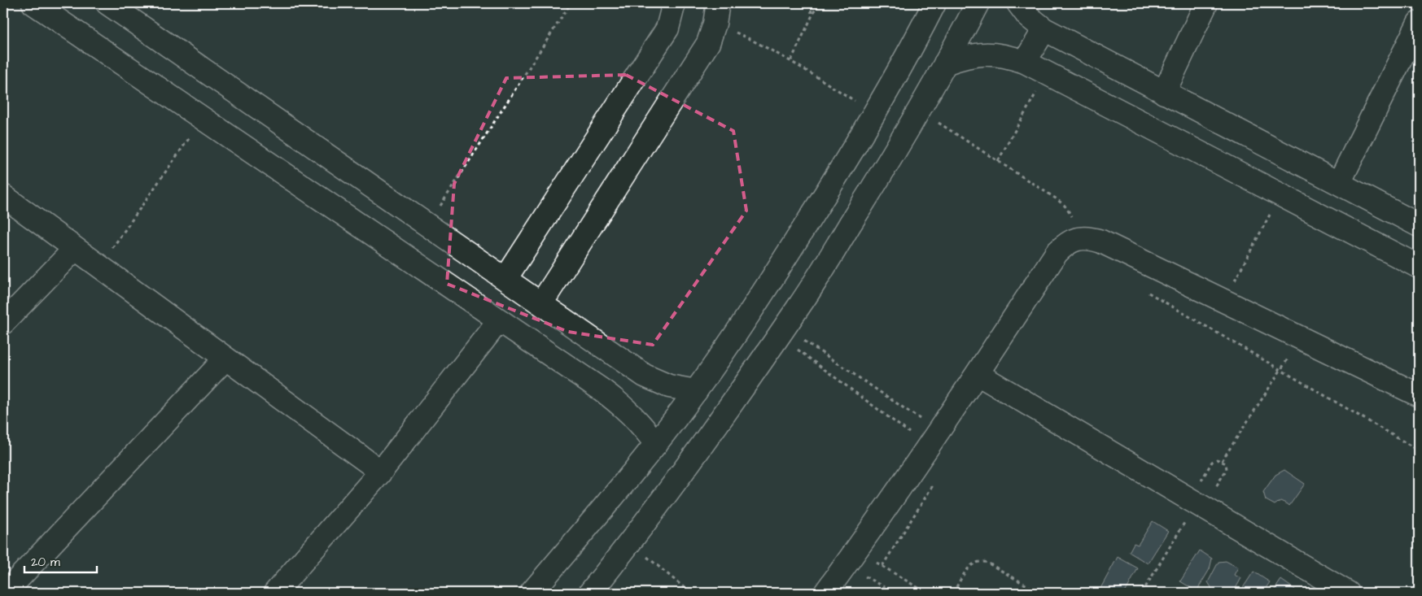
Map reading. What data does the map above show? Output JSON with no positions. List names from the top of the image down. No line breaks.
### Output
{"scale_bar":"20 m"}
